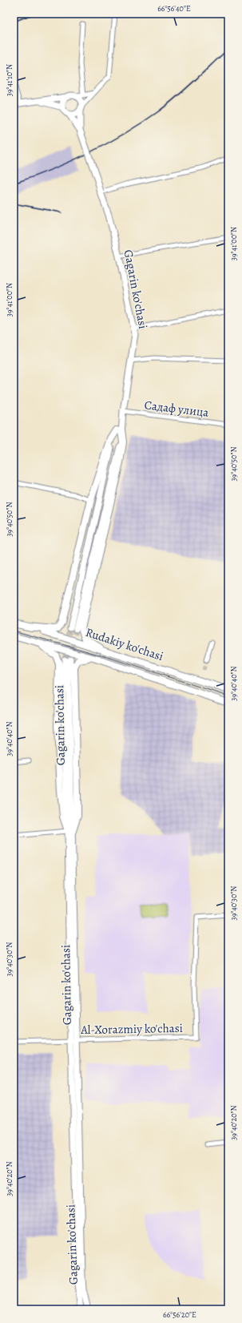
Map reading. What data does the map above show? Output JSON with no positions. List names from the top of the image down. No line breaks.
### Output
{"streets":{"main road":["Gagarin ko'chasi","Rudakiy ko'chasi"],"street":["Садаф улица","Al-Xorazmiy ko'chasi"]},"crossings":[["Gagarin ko'chasi","Садаф улица"],["Gagarin ko'chasi","Al-Xorazmiy ko'chasi"]],"coordinates":["66°56'40\"E","39°41'10\"N","39°41'00\"N","39°40'50\"N","39°40'40\"N","39°40'30\"N","39°40'20\"N","66°56'20\"E"]}
